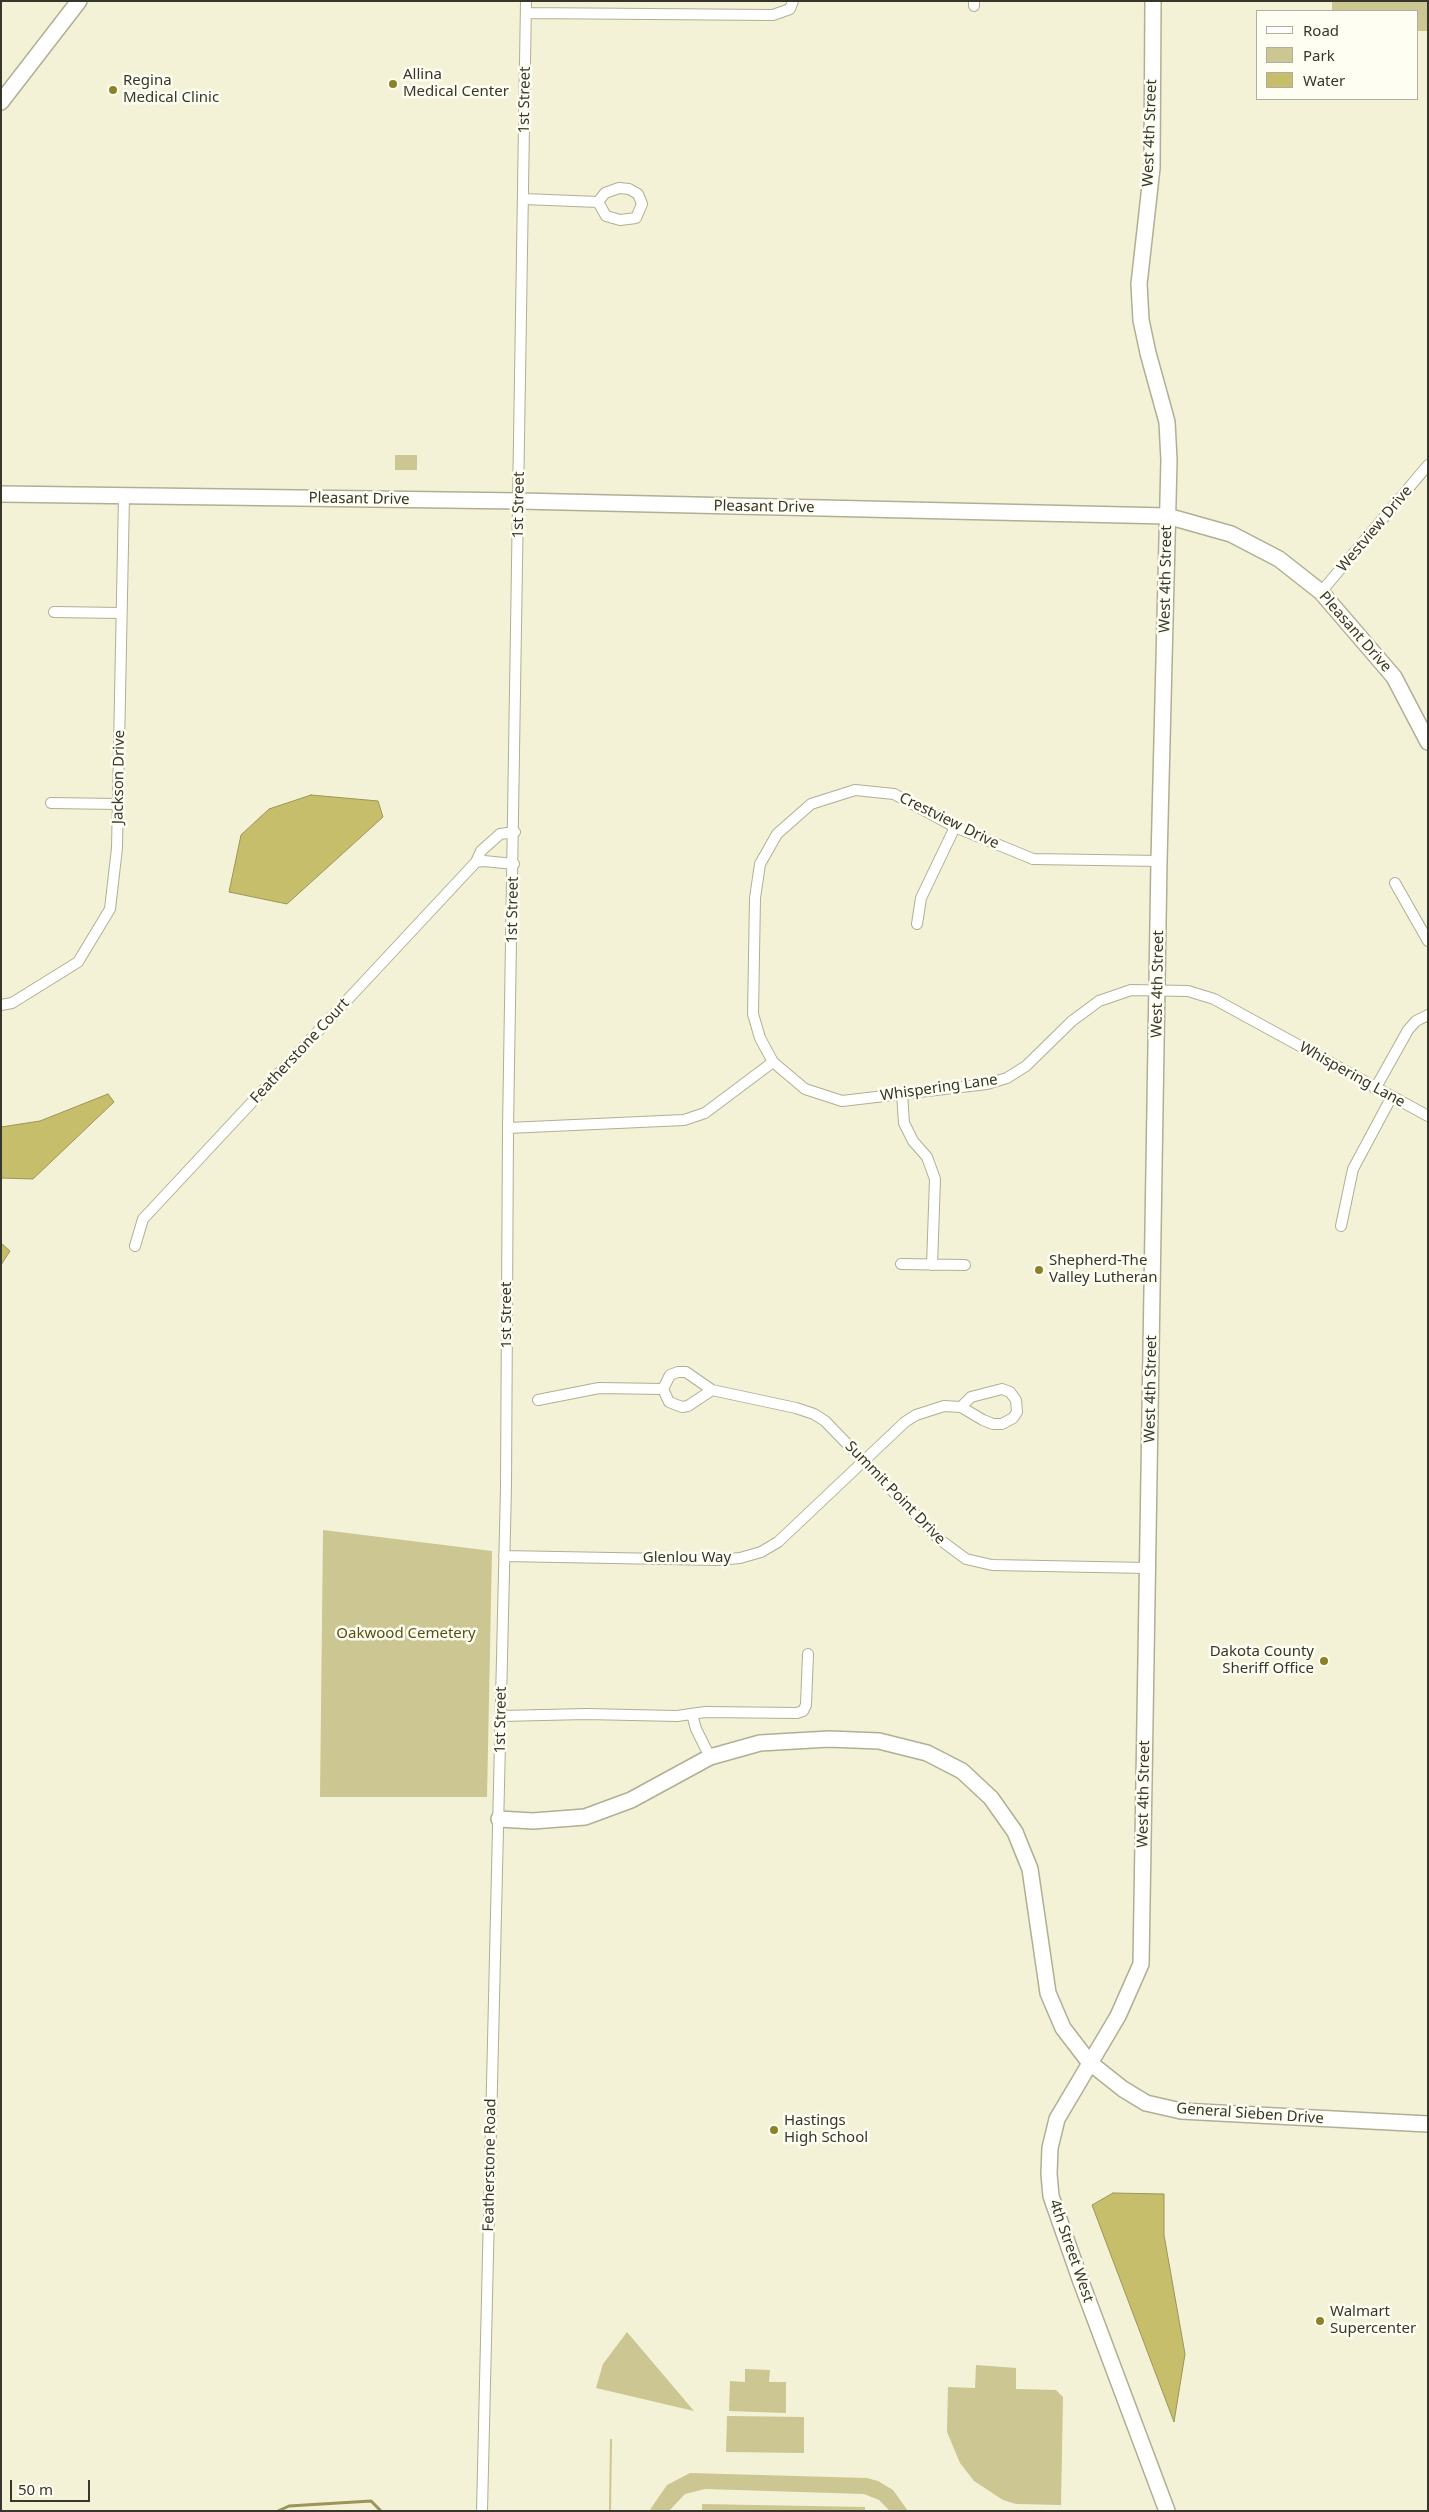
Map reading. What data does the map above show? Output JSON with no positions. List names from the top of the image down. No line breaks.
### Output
{"streets":{"street":["1st Street","West 4th Street","Pleasant Drive","Westview Drive","Jackson Drive","Crestview Drive","Featherstone Court","Whispering Lane","Summit Point Drive","Glenlou Way","General Sieben Drive","Featherstone Road","4th Street West"]},"crossings":[["1st Street","Pleasant Drive"],["1st Street","Featherstone Court"],["1st Street","Glenlou Way"],["1st Street","General Sieben Drive"],["1st Street","Featherstone Road"],["West 4th Street","Pleasant Drive"],["West 4th Street","Crestview Drive"],["West 4th Street","Whispering Lane"],["West 4th Street","Summit Point Drive"],["West 4th Street","4th Street West"],["Pleasant Drive","Westview Drive"],["Pleasant Drive","Jackson Drive"],["Crestview Drive","Whispering Lane"],["Summit Point Drive","Glenlou Way"],["General Sieben Drive","Featherstone Road"],["General Sieben Drive","4th Street West"]],"parks":["Oakwood Cemetery"],"places":["Allina Medical Center","Regina Medical Clinic","Shepherd-The Valley Lutheran","Dakota County Sheriff Office","Hastings High School","Walmart Supercenter"],"legend":["Road","Park","Water"],"scale_bar":"50 m"}
